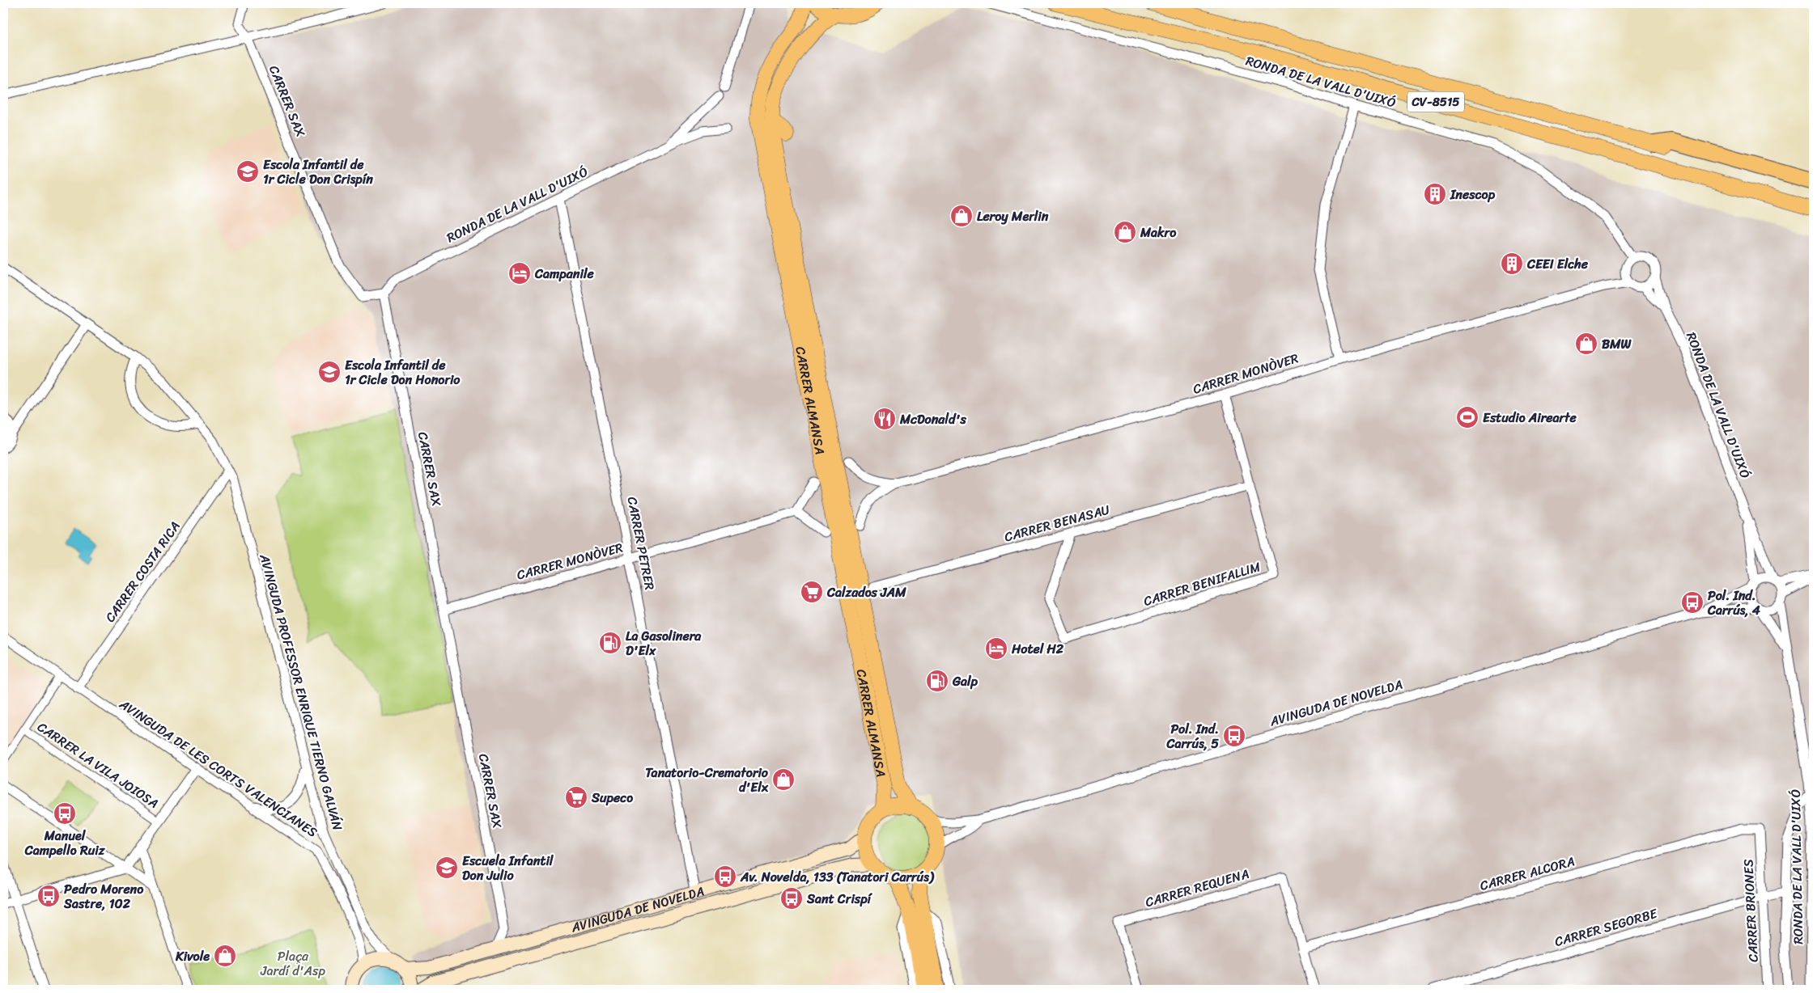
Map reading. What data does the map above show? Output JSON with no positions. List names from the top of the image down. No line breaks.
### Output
{"streets":{"main road":["CV-8515","CARRER ALMANSA","AVINGUDA DE NOVELDA"],"street":["RONDA DE LA VALL D'UIXÓ","CARRER SAX","CARRER MONÒVER","CARRER BENASAU","CARRER PETRER","CARRER COSTA RICA","CARRER BENIFALLIM","AVINGUDA PROFESSOR ENRIQUE TIERNO GALVÁN","CARRER LA VILA JOIOSA","AVINGUDA DE LES CORTS VALENCIANES","CARRER ALCORA","CARRER REQUENA","CARRER BRIONES","CARRER SEGORBE"]},"crossings":[["RONDA DE LA VALL D'UIXÓ","CARRER SAX"],["RONDA DE LA VALL D'UIXÓ","CARRER MONÒVER"],["RONDA DE LA VALL D'UIXÓ","CARRER PETRER"],["CARRER SAX","CARRER MONÒVER"],["CARRER SAX","AVINGUDA DE NOVELDA"],["CARRER MONÒVER","CARRER PETRER"],["CARRER MONÒVER","CARRER BENIFALLIM"],["CARRER ALMANSA","AVINGUDA DE NOVELDA"],["CARRER BENASAU","CARRER BENIFALLIM"],["CARRER PETRER","AVINGUDA DE NOVELDA"],["CARRER COSTA RICA","AVINGUDA PROFESSOR ENRIQUE TIERNO GALVÁN"],["CARRER COSTA RICA","AVINGUDA DE LES CORTS VALENCIANES"],["CARRER LA VILA JOIOSA","AVINGUDA DE LES CORTS VALENCIANES"],["CARRER ALCORA","CARRER REQUENA"],["CARRER ALCORA","CARRER BRIONES"],["CARRER BRIONES","CARRER SEGORBE"]],"parks":["Plaça Jardí d'Asp"],"places":{"school or university":["Escola Infantil de 1r Cicle Don Crispín","Escola Infantil de 1r Cicle Don Honorio","Escuela Infantil Don Julio"],"building":["Inescop","CEEI Elche"],"shop":["Leroy Merlin","Makro","BMW","Tanatorio-Crematorio d'Elx","Kivole"],"hotel":["Campanile","Hotel H2"],"sports":["Estudio Airearte"],"restaurant":["McDonald's"],"supermarket":["Calzados JAM","Supeco"],"bus stop":["Pol. Ind. Carrús, 4","Pol. Ind. Carrús, 5","Manuel Campello Ruiz","Av. Novelda, 133 (Tanatori Carrús)","Pedro Moreno Sastre, 102","Sant Crispí"],"fuel station":["La Gasolinera D'Elx","Galp"]}}
